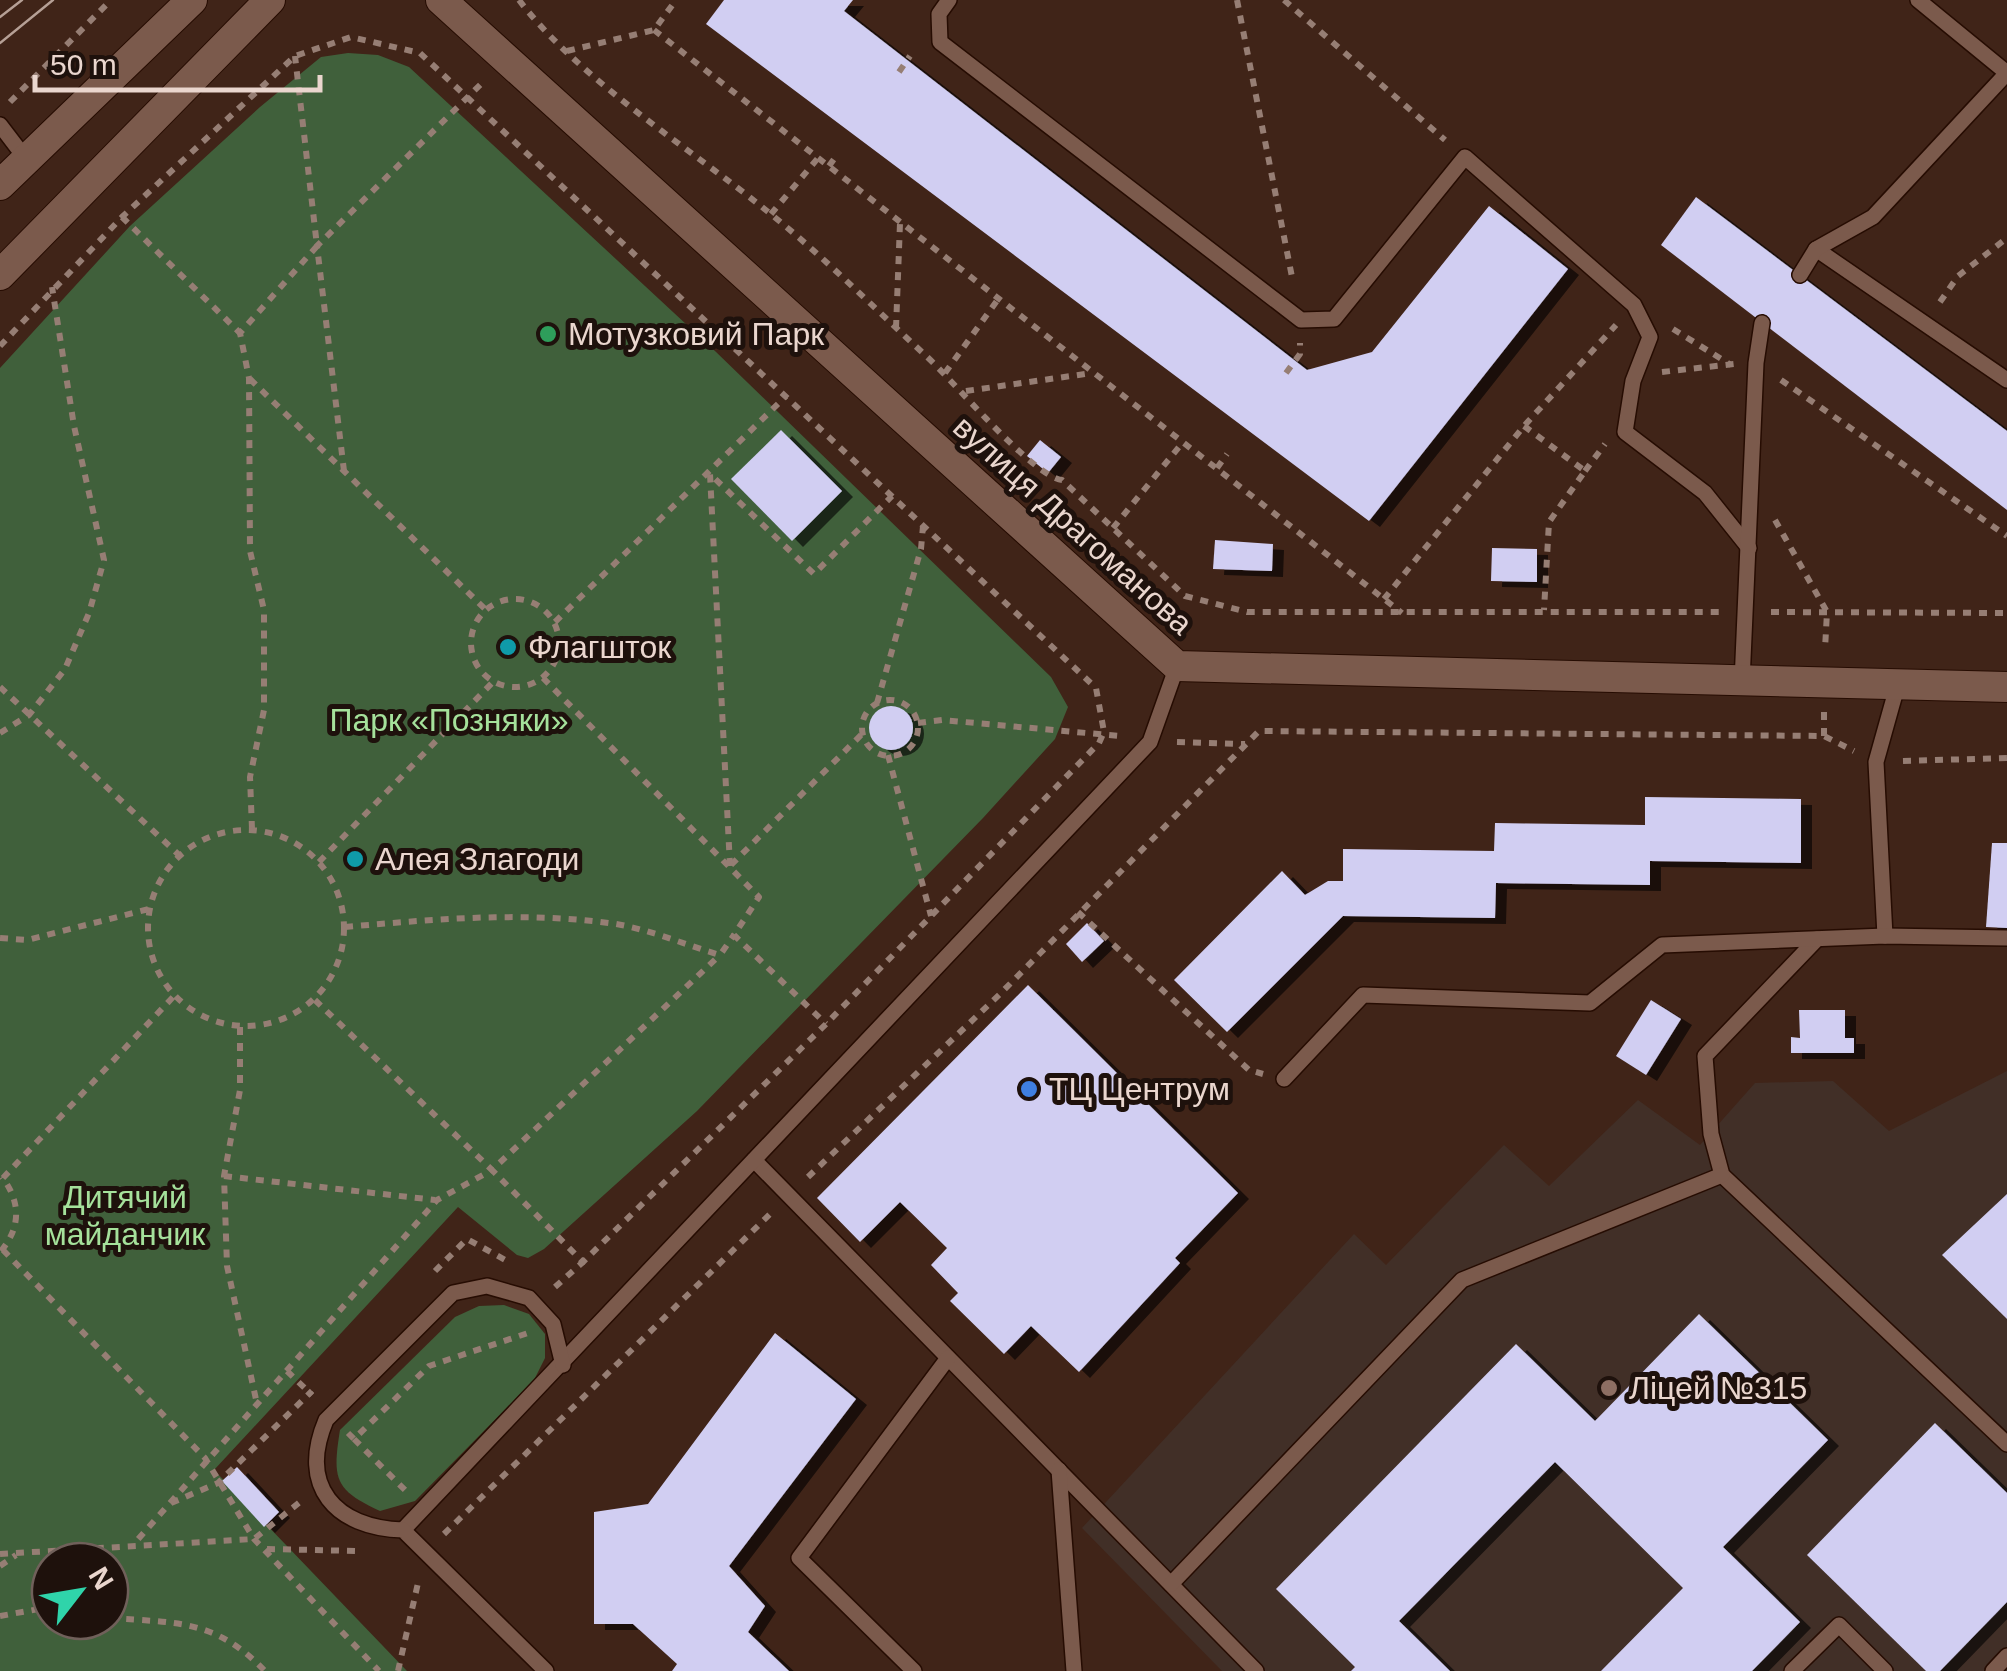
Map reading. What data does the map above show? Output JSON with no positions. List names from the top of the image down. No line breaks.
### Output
{"streets":{"street":["вулиця Драгоманова"]},"parks":["Парк «Позняки»","Дитячий майданчик"],"places":["Мотузковий Парк","Флагшток","Алея Злагоди","ТЦ Центрум","Ліцей №315"],"scale_bar":"50 m","north":"top right"}
